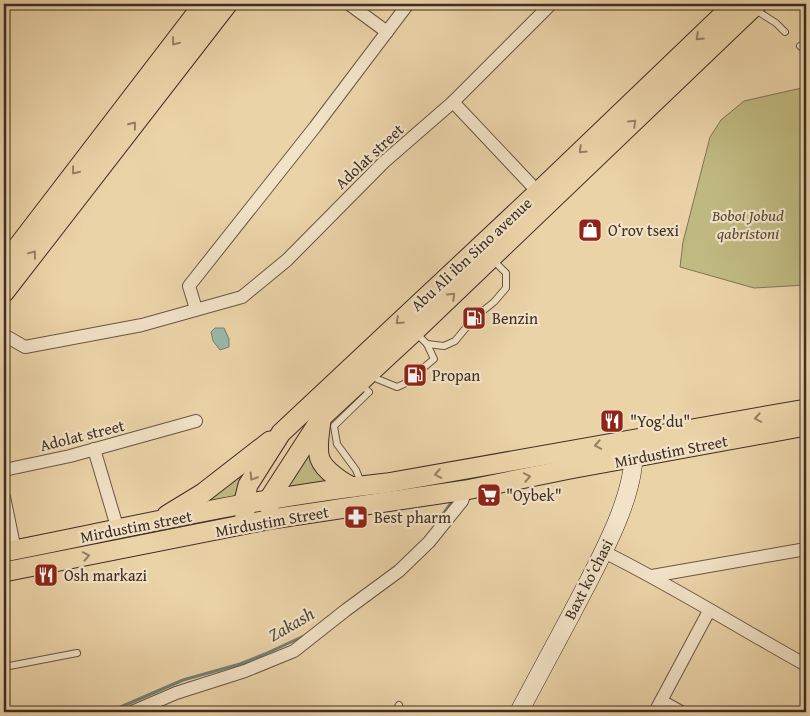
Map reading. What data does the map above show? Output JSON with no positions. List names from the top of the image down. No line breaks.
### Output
{"streets":{"main road":["Abu Ali ibn Sino avenue","Mirdustim Street","Mirdustim street","Baxt koʻchasi"],"street":["Adolat street"]},"crossings":[["Abu Ali ibn Sino avenue","Mirdustim Street"],["Abu Ali ibn Sino avenue","Mirdustim street"],["Mirdustim Street","Mirdustim street"],["Mirdustim Street","Baxt koʻchasi"]],"water":["Zakash"],"parks":["Boboi Jobud qabristoni"],"places":{"shop":["Oʻrov tsexi"],"fuel station":["Benzin","Propan"],"restaurant":["\"Yog'du\"","Osh markazi"],"supermarket":["\"Oybek\""],"pharmacy":["Best pharm"]}}
